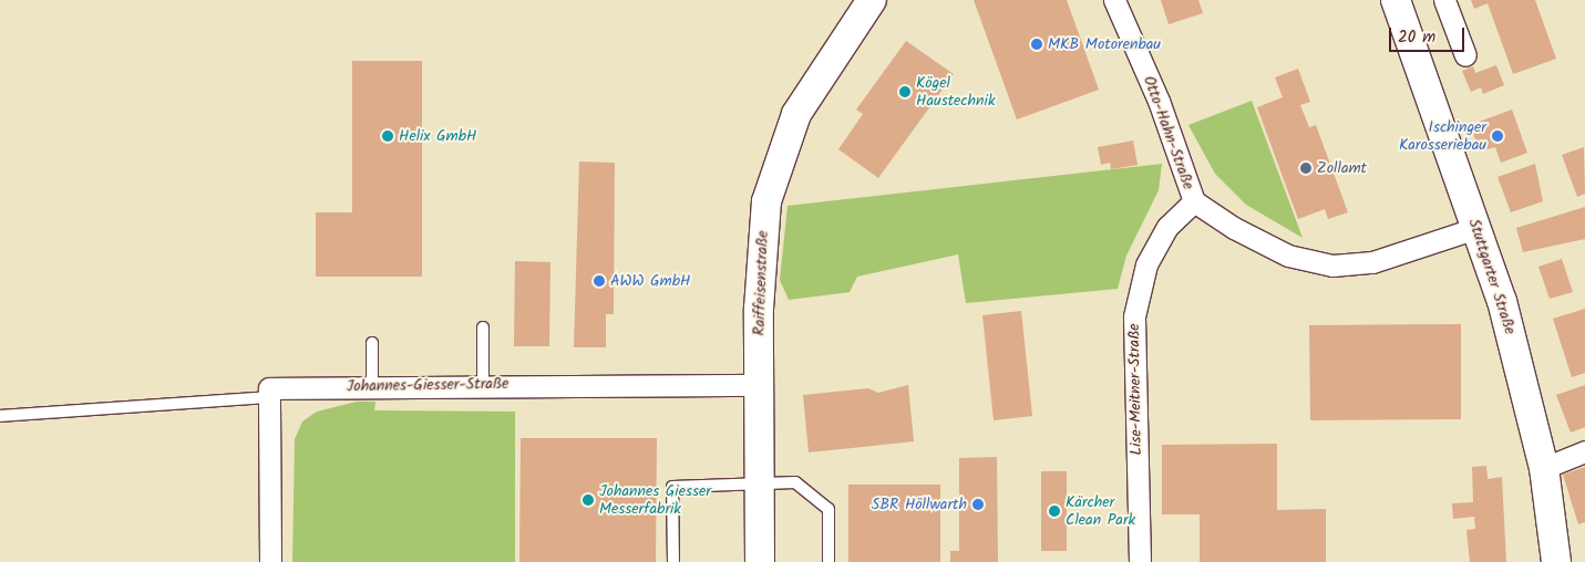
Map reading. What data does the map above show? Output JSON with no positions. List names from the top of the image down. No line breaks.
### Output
{"streets":{"main road":["Stuttgarter Straße","Raiffeisenstraße"],"street":["Otto-Hahn-Straße","Johannes-Giesser-Straße","Lise-Meitner-Straße"]},"crossings":[["Otto-Hahn-Straße","Stuttgarter Straße"],["Otto-Hahn-Straße","Lise-Meitner-Straße"],["Raiffeisenstraße","Johannes-Giesser-Straße"]],"places":["MKB Motorenbau","Kögel Haustechnik","Helix GmbH","Ischinger Karosseriebau","Zollamt","AWW GmbH","Johannes Giesser Messerfabrik","SBR Höllwarth","Kärcher Clean Park"],"scale_bar":"20 m"}
